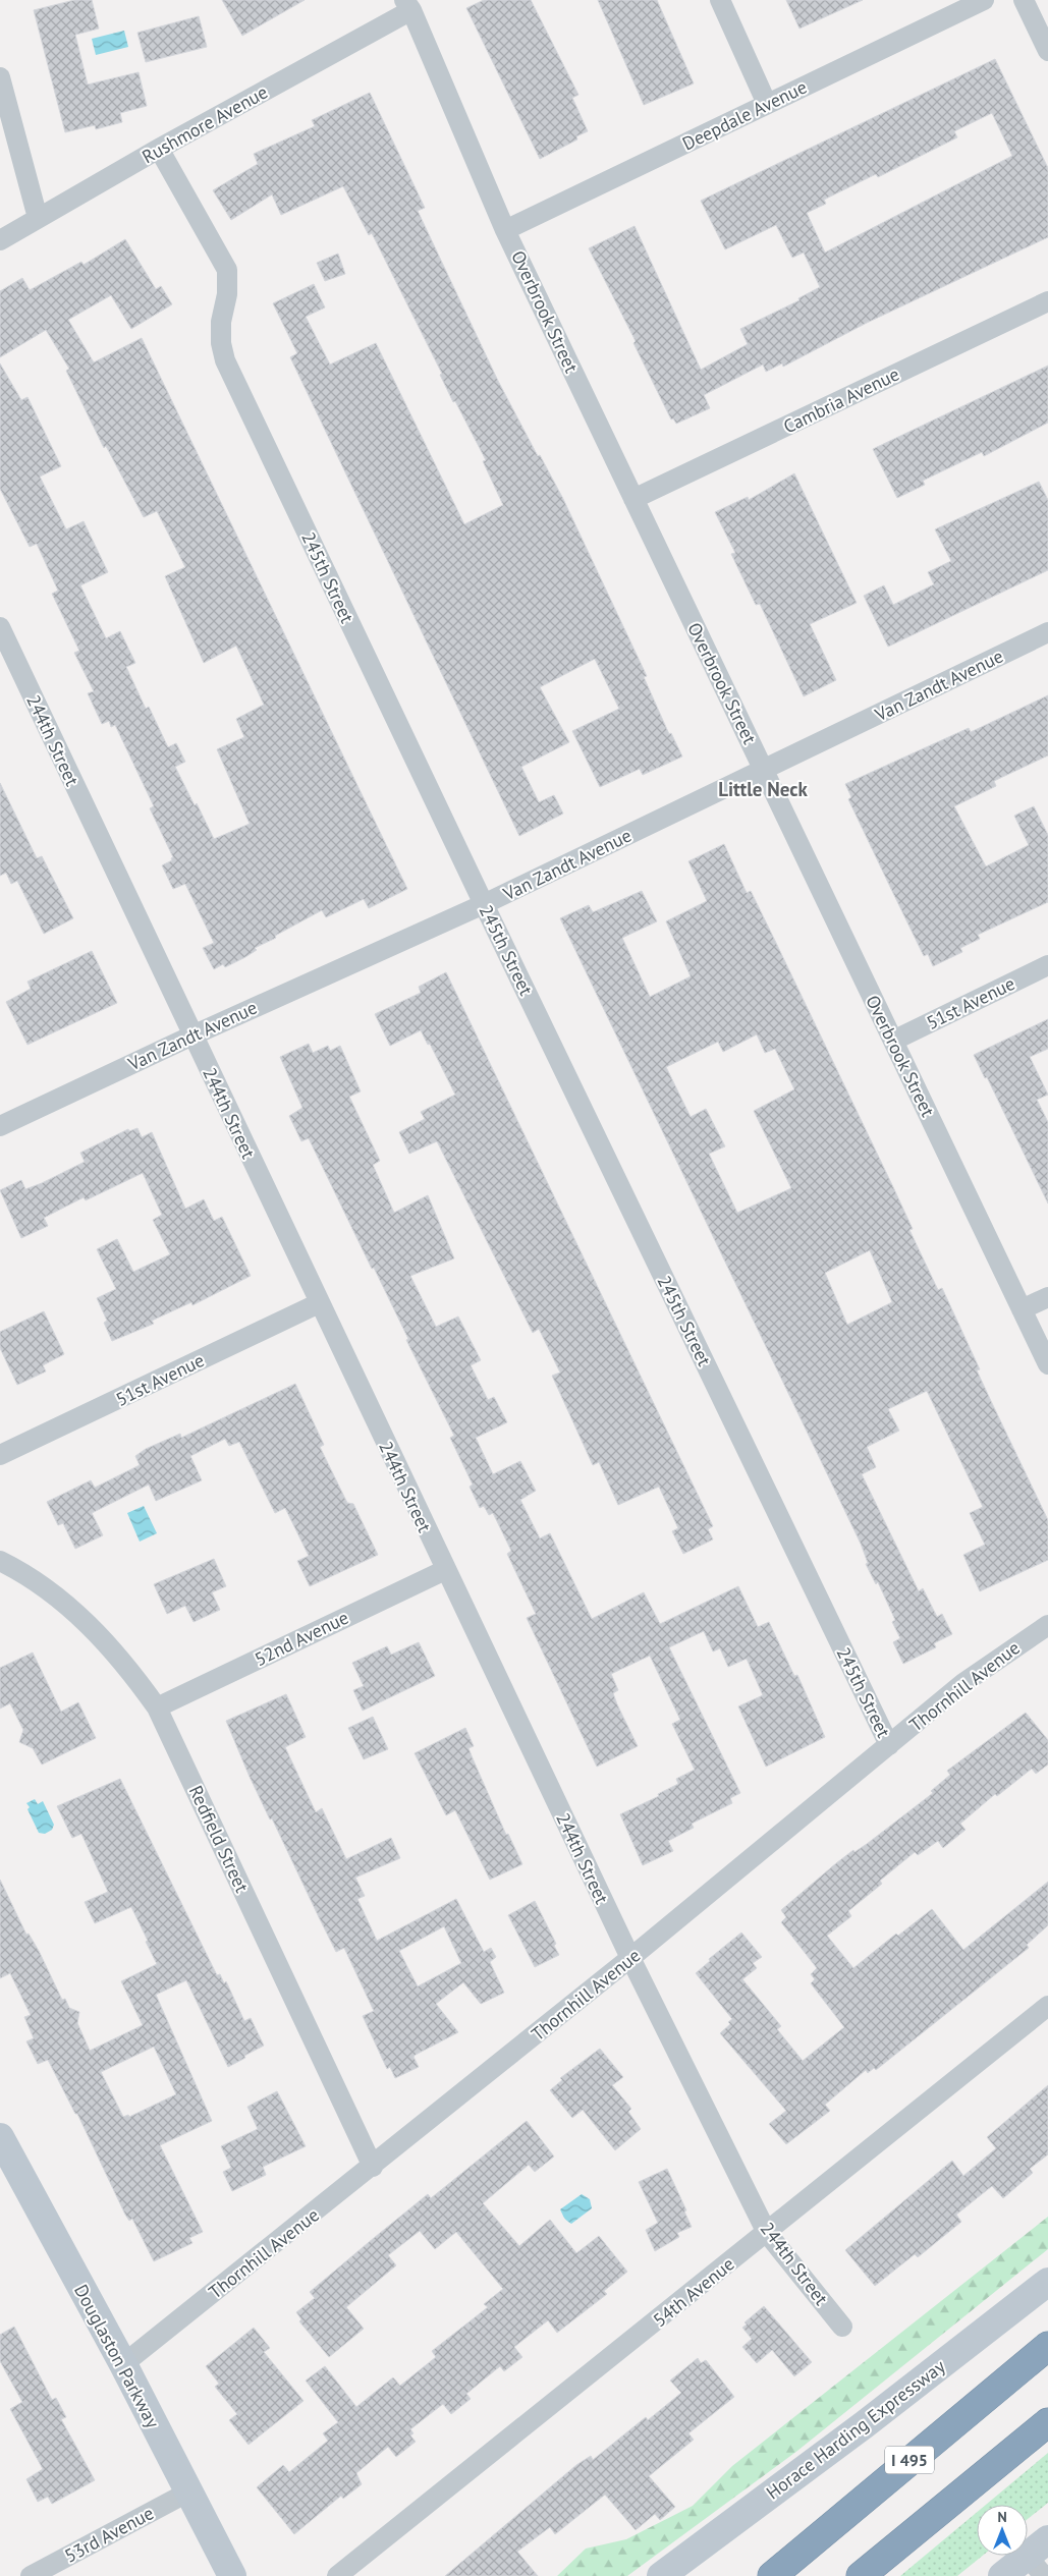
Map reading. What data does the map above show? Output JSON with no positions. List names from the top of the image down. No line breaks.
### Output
{"streets":{"highway":["I 495"],"main road":["Douglaston Parkway","Horace Harding Expressway"],"street":["Deepdale Avenue","Rushmore Avenue","Overbrook Street","Cambria Avenue","245th Street","Van Zandt Avenue","244th Street","51st Avenue","52nd Avenue","Thornhill Avenue","Redfield Street","54th Avenue","53rd Avenue"]},"crossings":[["Deepdale Avenue","Overbrook Street"],["Rushmore Avenue","Overbrook Street"],["Rushmore Avenue","245th Street"],["Overbrook Street","Cambria Avenue"],["Overbrook Street","Van Zandt Avenue"],["Overbrook Street","51st Avenue"],["245th Street","Van Zandt Avenue"],["245th Street","Thornhill Avenue"],["Van Zandt Avenue","244th Street"],["244th Street","51st Avenue"],["244th Street","52nd Avenue"],["244th Street","Thornhill Avenue"],["244th Street","54th Avenue"],["52nd Avenue","Redfield Street"],["Thornhill Avenue","Redfield Street"],["Thornhill Avenue","Douglaston Parkway"],["Douglaston Parkway","53rd Avenue"]],"districts":["Little Neck"],"north":"top"}
